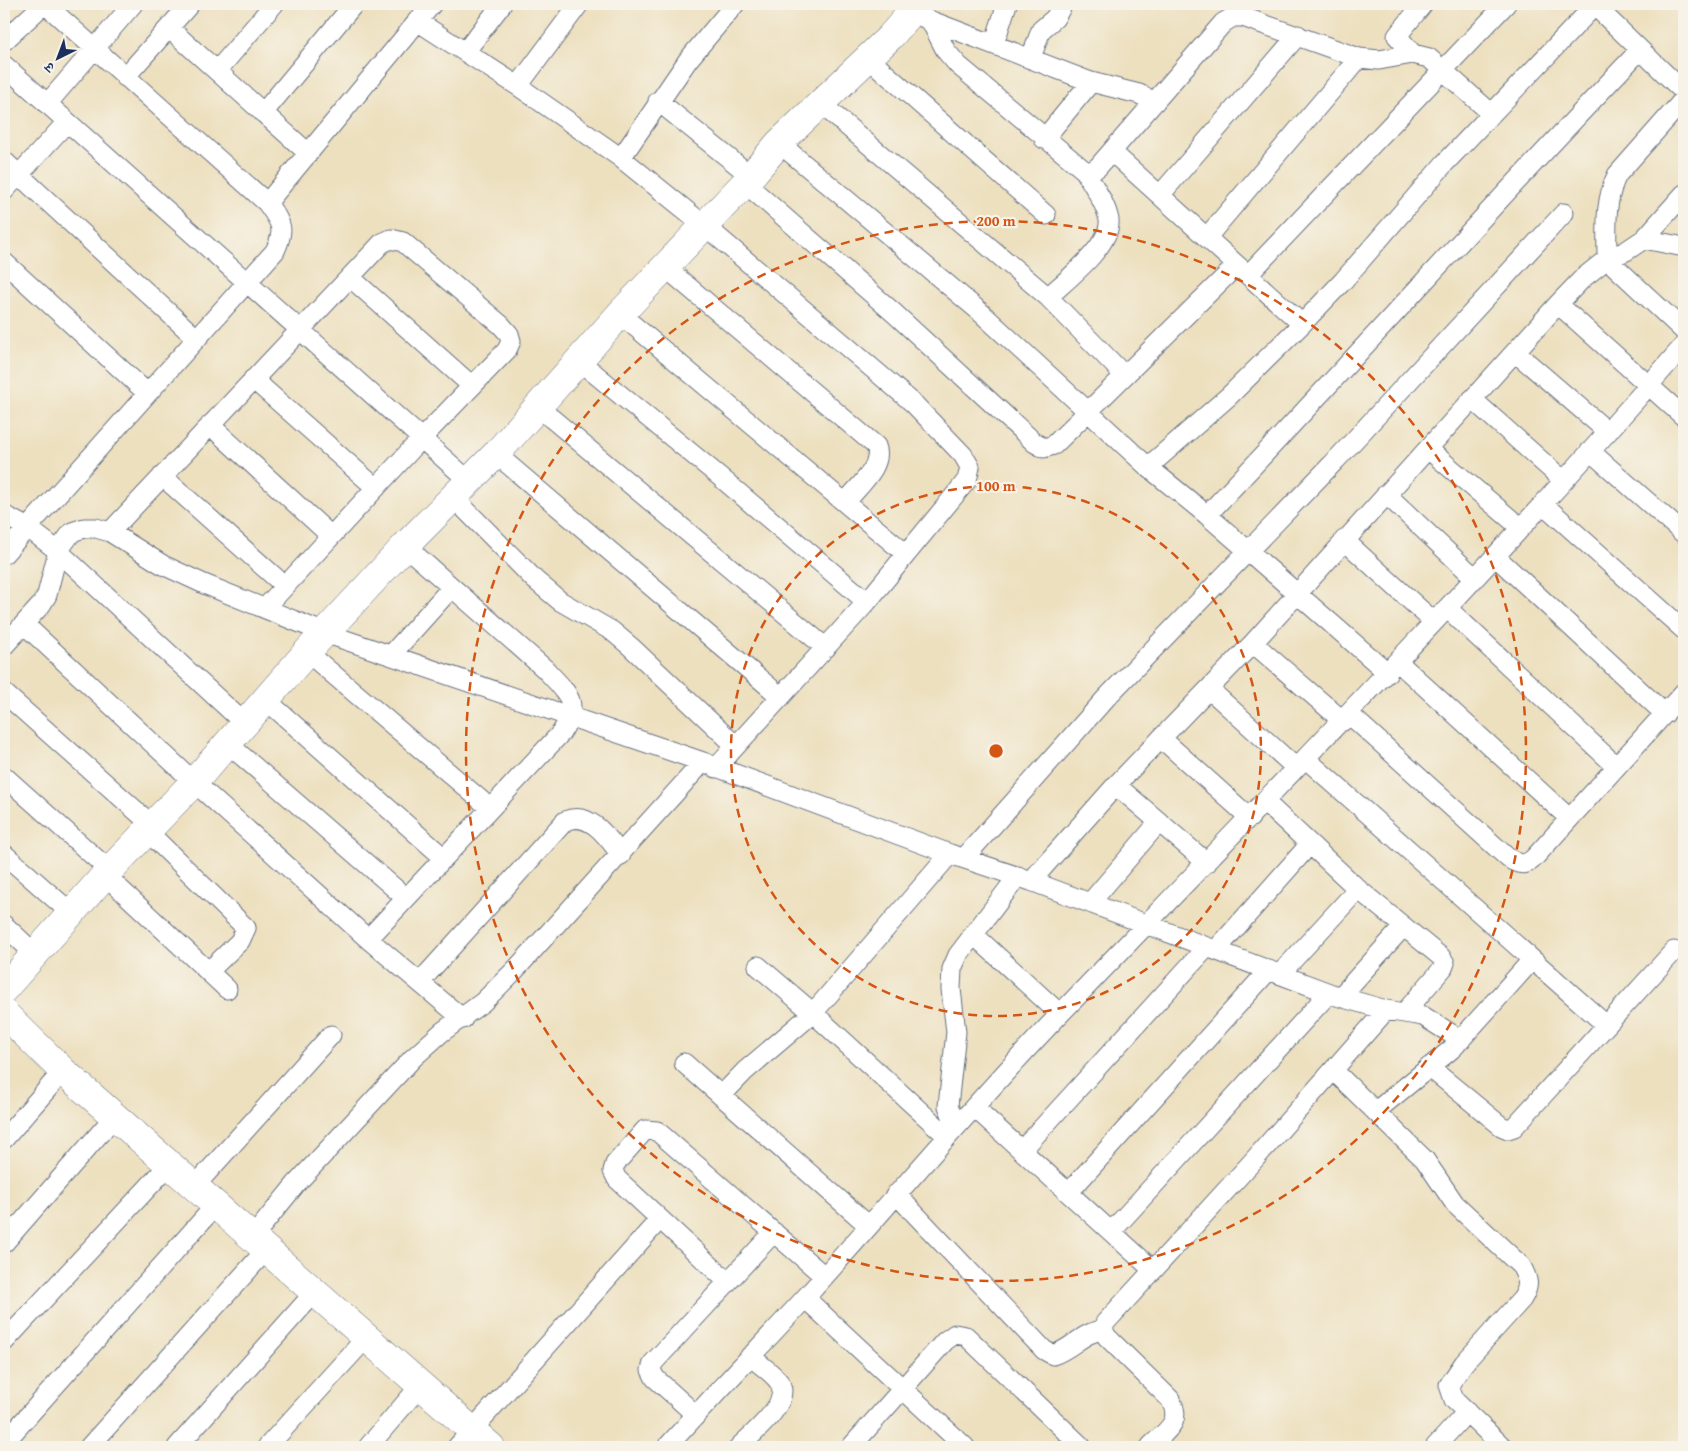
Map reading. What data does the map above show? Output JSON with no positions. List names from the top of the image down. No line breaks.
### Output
{"north":"bottom left","rings":["200 m","100 m"]}
